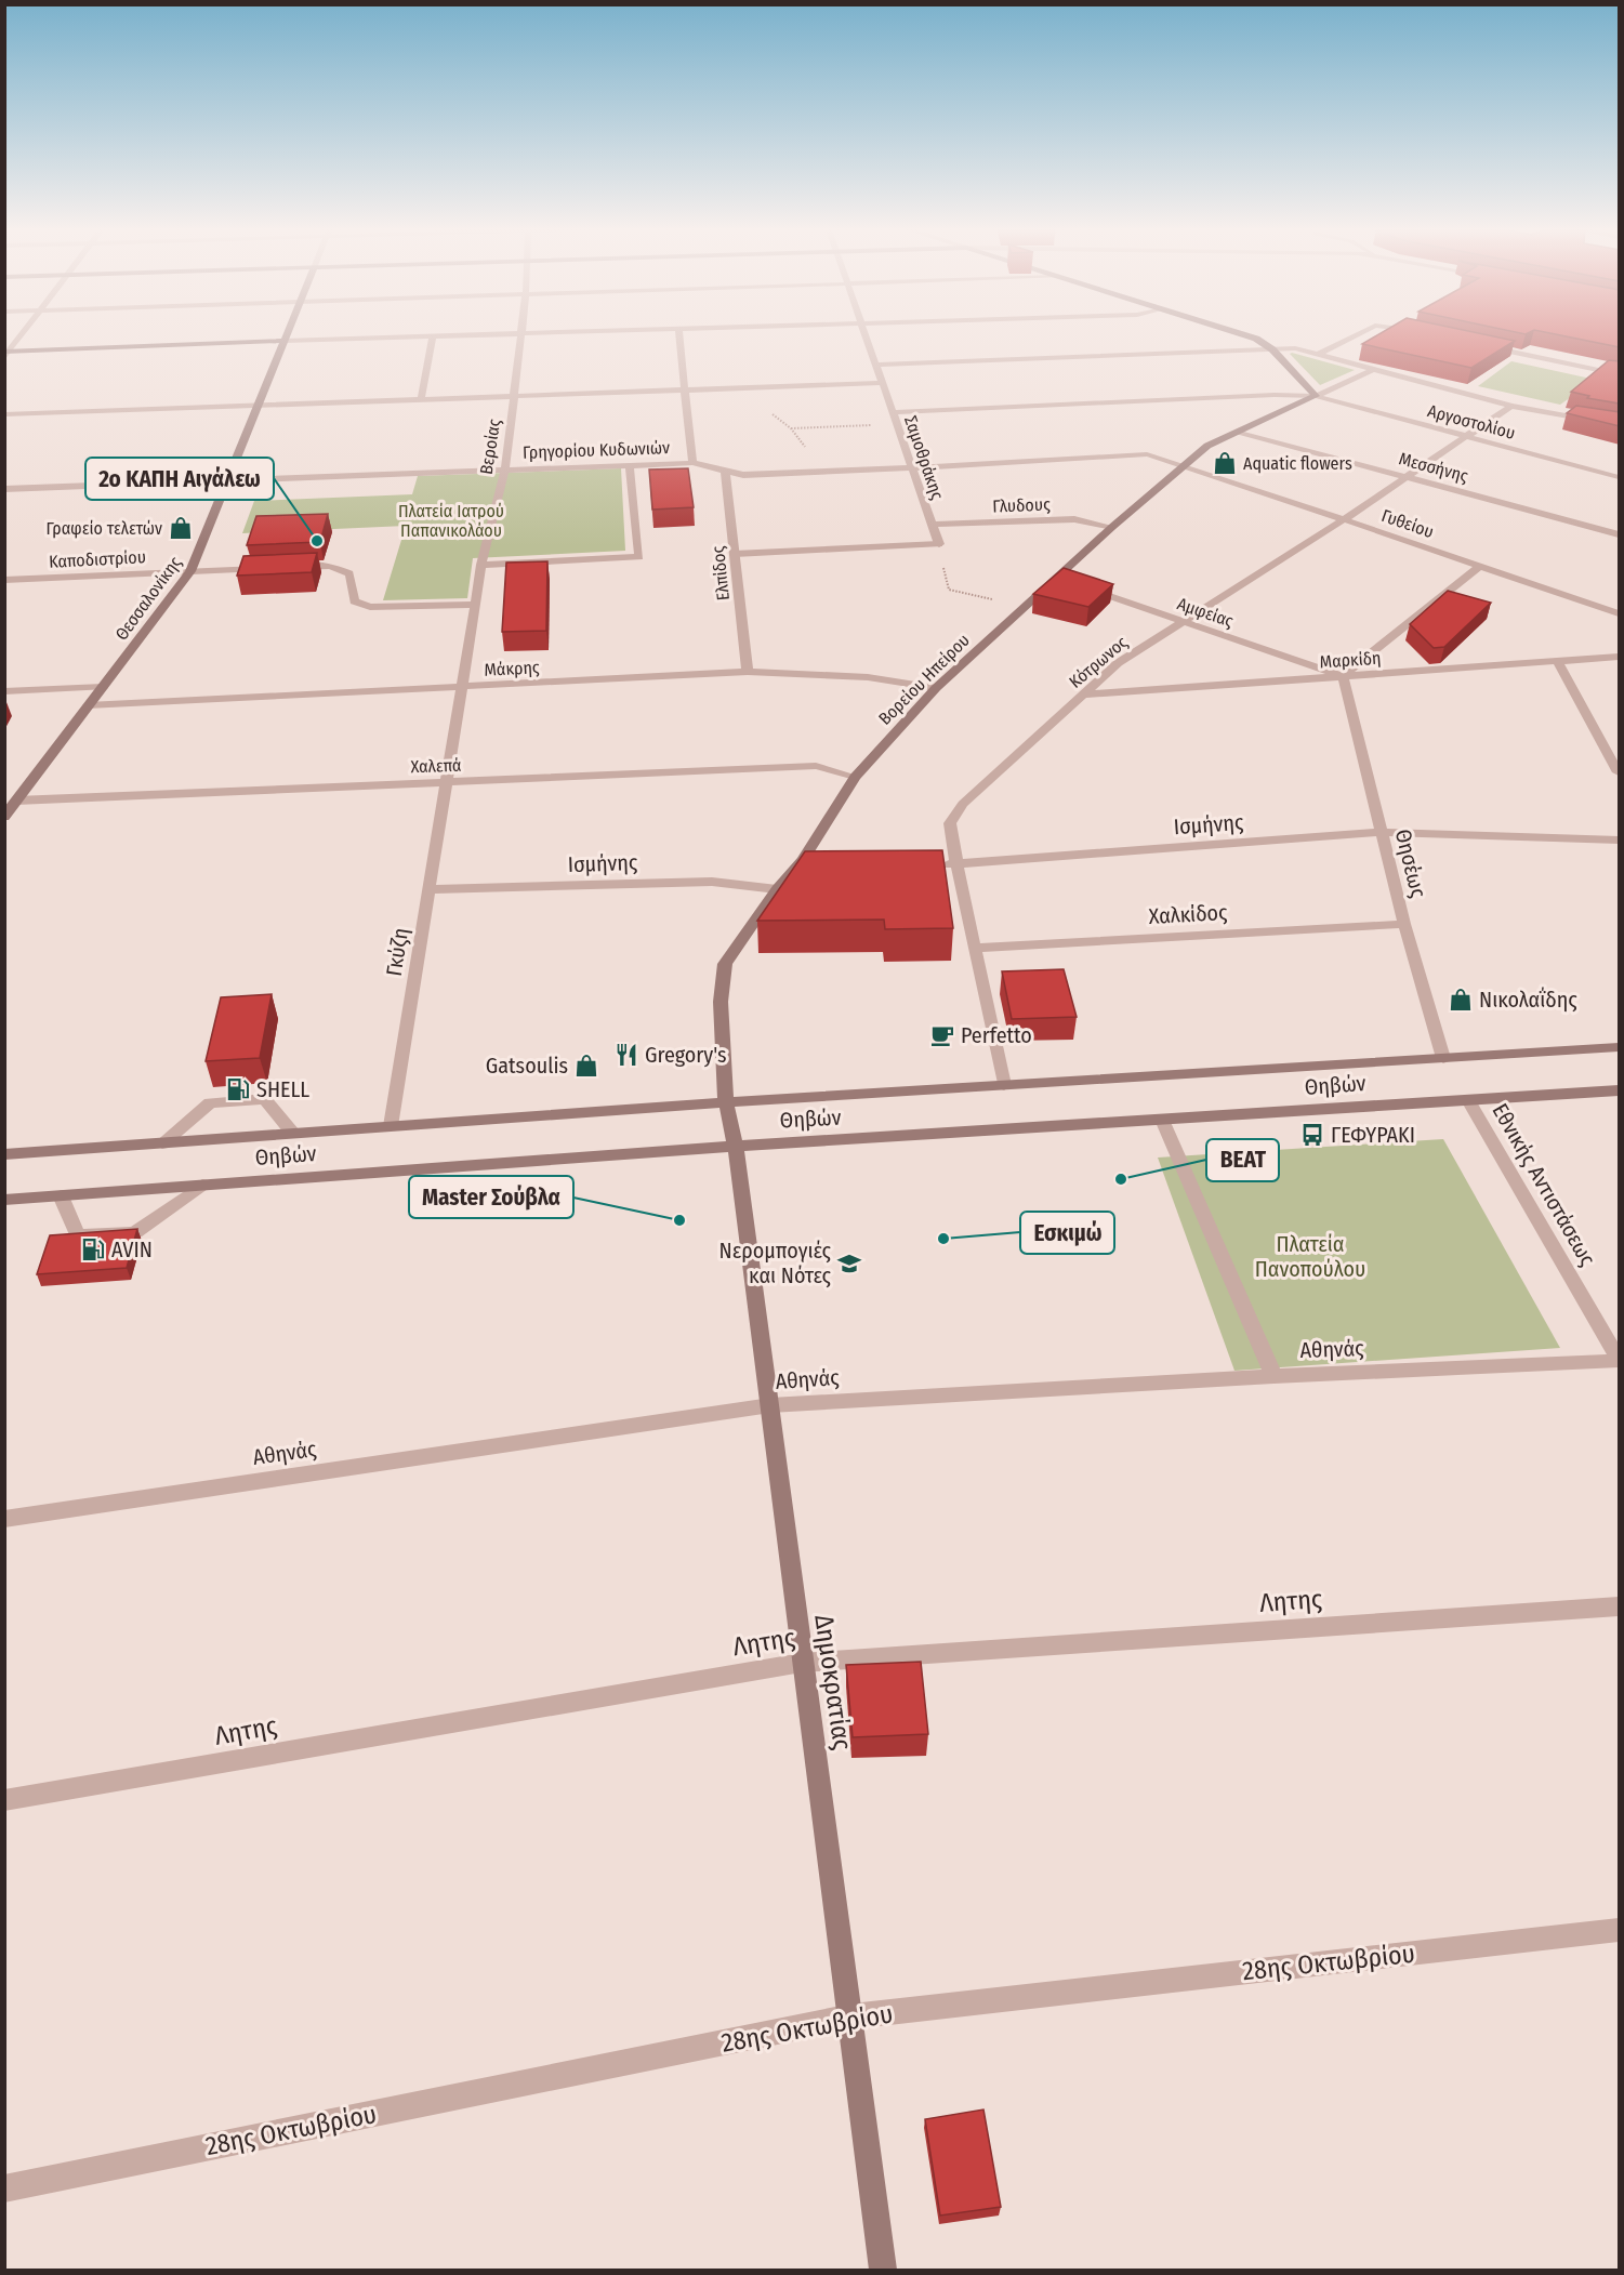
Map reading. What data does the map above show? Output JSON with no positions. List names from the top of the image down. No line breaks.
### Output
{"streets":{"street":["Αργοστολίου","Βεροίας","Γρηγορίου Κυδωνιών","Σαμοθράκης","Μεσσήνης","Γλυδους","Γυθείου","Καποδιστρίου","Ελπίδος","Θεσσαλονίκης","Αμφείας","Μαρκίδη","Κότρωνος","Μάκρης","Βορείου Ηπείρου","Χαλεπά","Ισμήνης","Θησέως","Χαλκίδος","Γκύζη","Θηβών","Εθνικής Αντιστάσεως","Αθηνάς","Λητης","Δημοκρατίας","28ης Οκτωβρίου"]},"crossings":[["Αργοστολίου","Κότρωνος"],["Αργοστολίου","Βορείου Ηπείρου"],["Βεροίας","Γρηγορίου Κυδωνιών"],["Βεροίας","Μάκρης"],["Βεροίας","Χαλεπά"],["Βεροίας","Γκύζη"],["Γρηγορίου Κυδωνιών","Σαμοθράκης"],["Γρηγορίου Κυδωνιών","Γυθείου"],["Γρηγορίου Κυδωνιών","Ελπίδος"],["Γρηγορίου Κυδωνιών","Θεσσαλονίκης"],["Γρηγορίου Κυδωνιών","Βορείου Ηπείρου"],["Σαμοθράκης","Γλυδους"],["Μεσσήνης","Κότρωνος"],["Μεσσήνης","Βορείου Ηπείρου"],["Γλυδους","Βορείου Ηπείρου"],["Γυθείου","Κότρωνος"],["Γυθείου","Βορείου Ηπείρου"],["Καποδιστρίου","Θεσσαλονίκης"],["Ελπίδος","Μάκρης"],["Θεσσαλονίκης","Μάκρης"],["Θεσσαλονίκης","Χαλεπά"],["Αμφείας","Μαρκίδη"],["Αμφείας","Κότρωνος"],["Αμφείας","Βορείου Ηπείρου"],["Αμφείας","Θησέως"],["Μαρκίδη","Κότρωνος"],["Μαρκίδη","Θησέως"],["Κότρωνος","Ισμήνης"],["Κότρωνος","Χαλκίδος"],["Κότρωνος","Θηβών"],["Μάκρης","Βορείου Ηπείρου"],["Βορείου Ηπείρου","Χαλεπά"],["Βορείου Ηπείρου","Ισμήνης"],["Βορείου Ηπείρου","Θηβών"],["Βορείου Ηπείρου","Δημοκρατίας"],["Χαλεπά","Γκύζη"],["Ισμήνης","Θησέως"],["Ισμήνης","Γκύζη"],["Θησέως","Χαλκίδος"],["Θησέως","Θηβών"],["Γκύζη","Θηβών"],["Θηβών","Εθνικής Αντιστάσεως"],["Θηβών","Δημοκρατίας"],["Εθνικής Αντιστάσεως","Αθηνάς"],["Αθηνάς","Δημοκρατίας"],["Λητης","Δημοκρατίας"],["Δημοκρατίας","28ης Οκτωβρίου"]],"parks":["Πλατεία Ιατρού Παπανικολάου","Πλατεία Πανοπούλου"],"places":{"shop":["Aquatic flowers","Γραφείο τελετών","Νικολαΐδης","Gatsoulis"],"other":["2ο ΚΑΠΗ Αιγάλεω","ΒΕΑΤ","Master Σούβλα","Εσκιμώ"],"cafe":["Perfetto"],"restaurant":["Gregory's"],"fuel station":["SHELL","AVIN"],"bus stop":["ΓΕΦΥΡΑΚΙ"],"school or university":["Νερομπογιές και Νότες"]}}
